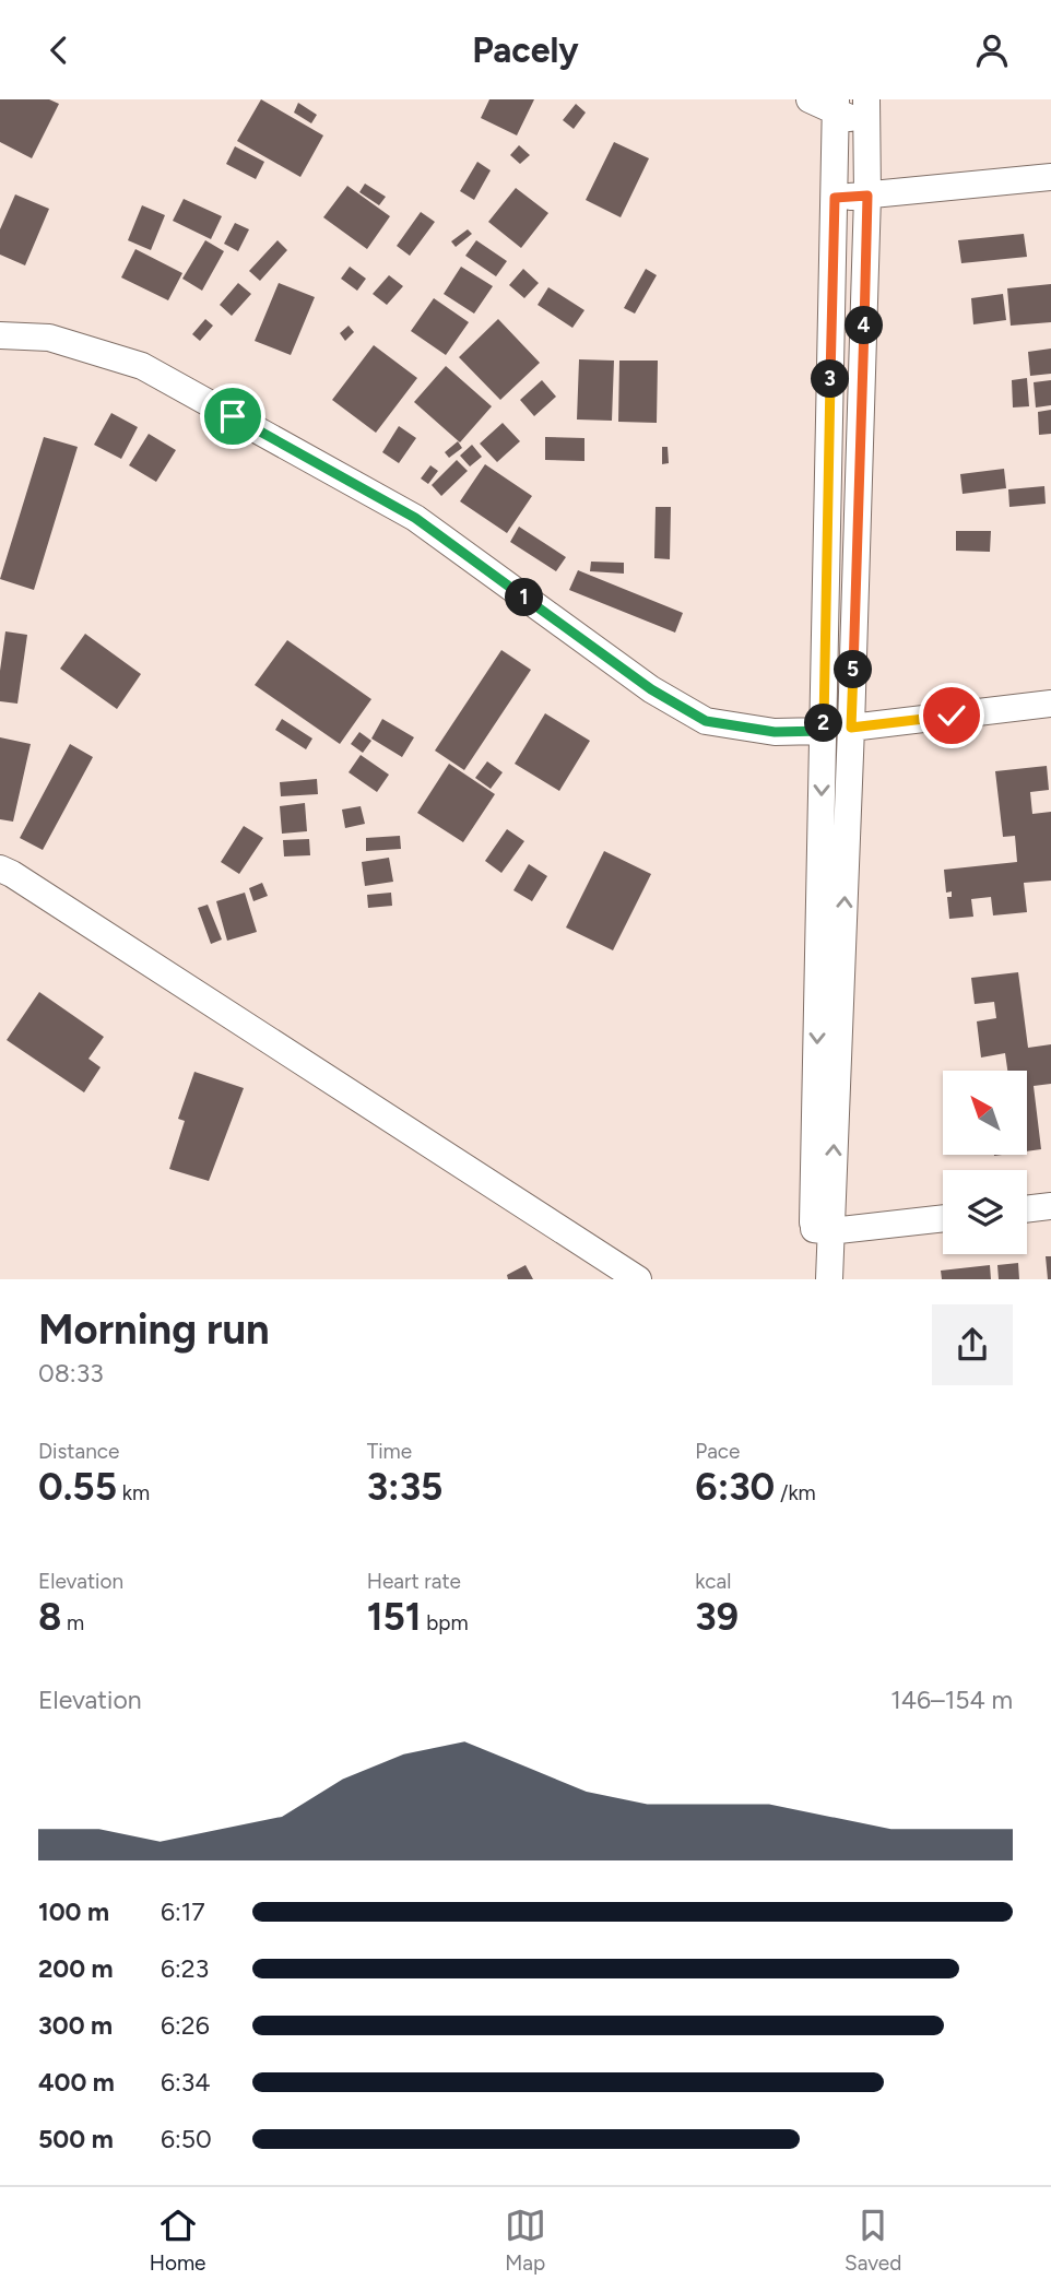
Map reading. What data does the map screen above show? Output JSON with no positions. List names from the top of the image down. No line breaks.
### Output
{"north":"top left","page":{"header":"Pacely","pins":["4","3","1","5","2"],"heading":["Morning run","08:33"],"stats":[["Distance","0.55 km"],["Time","3:35"],["Pace","6:30 /km"],["Elevation","8 m"],["Heart rate","151 bpm"],["kcal","39"]],"chart":["Elevation","146–154 m"],"list":[{"name":"100 m","note":"6:17"},{"name":"200 m","note":"6:23"},{"name":"300 m","note":"6:26"},{"name":"400 m","note":"6:34"},{"name":"500 m","note":"6:50"}],"tabs":["Home","Map","Saved"]}}
